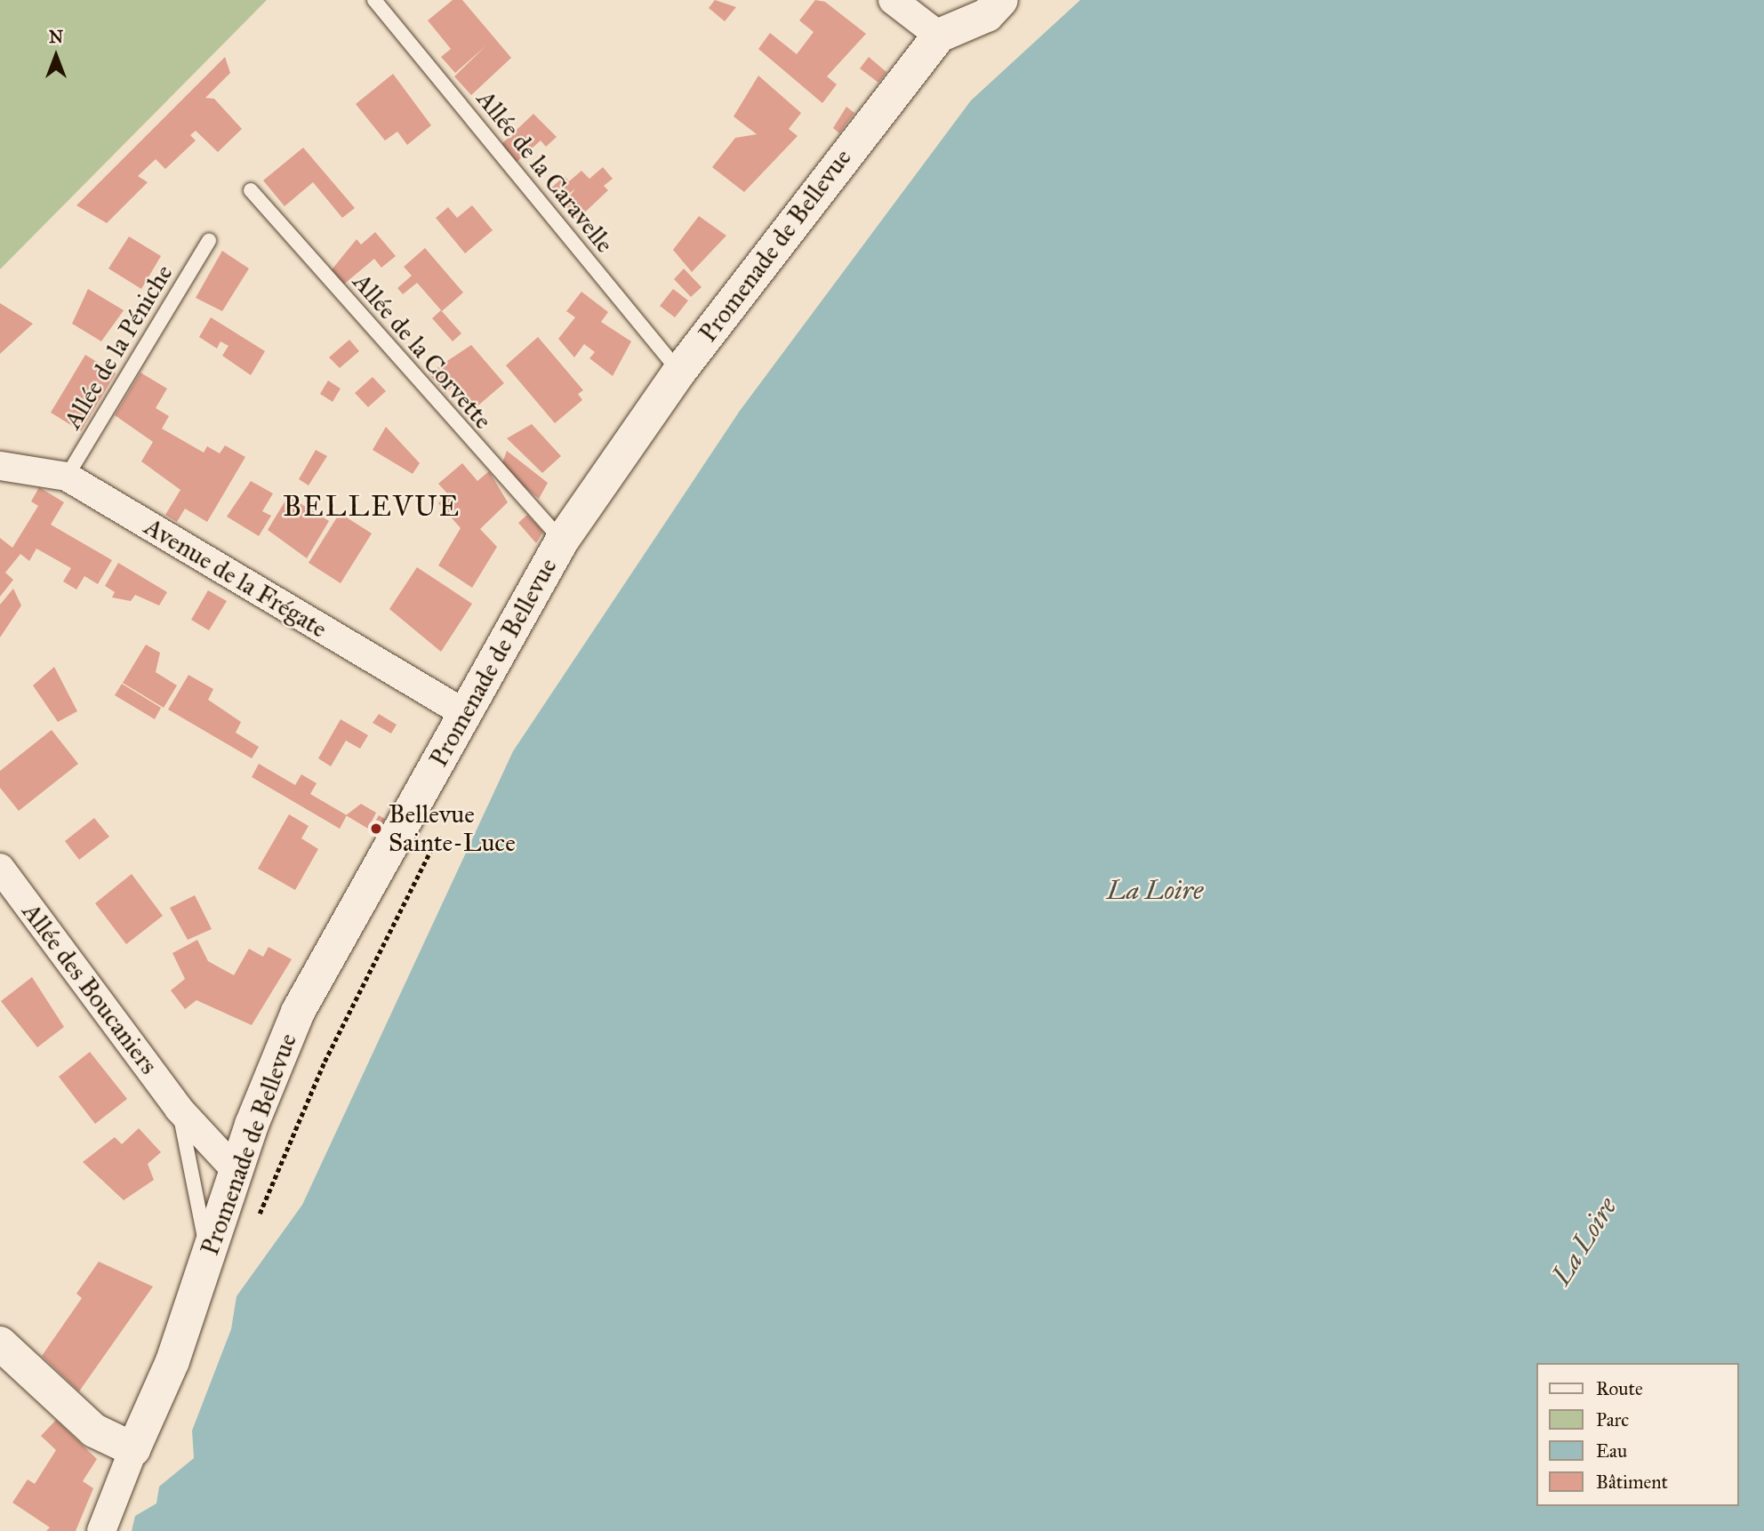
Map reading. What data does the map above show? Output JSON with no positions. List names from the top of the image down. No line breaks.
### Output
{"streets":{"street":["Promenade de Bellevue","Avenue de la Frégate","Allée des Boucaniers"],"lane":["Allée de la Caravelle","Allée de la Péniche","Allée de la Corvette"]},"crossings":[["Allée de la Caravelle","Promenade de Bellevue"],["Promenade de Bellevue","Allée de la Corvette"],["Promenade de Bellevue","Avenue de la Frégate"],["Promenade de Bellevue","Allée des Boucaniers"],["Allée de la Péniche","Avenue de la Frégate"]],"districts":["BELLEVUE"],"water":["La Loire"],"places":["Bellevue Sainte-Luce"],"legend":["Route","Parc","Eau","Bâtiment"],"north":"top"}
